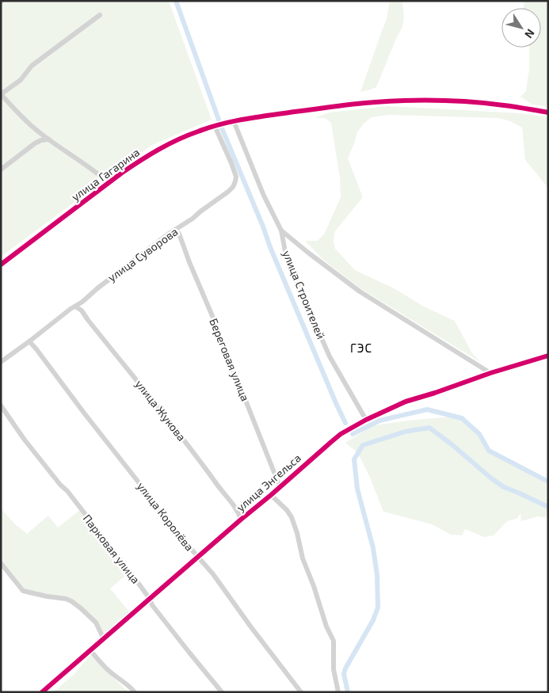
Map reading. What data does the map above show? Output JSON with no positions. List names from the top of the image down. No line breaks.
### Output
{"streets":{"street":["улица Гагарина","улица Суворова","улица Строителей","Береговая улица","улица Жукова","улица Энгельса","улица Королёва","Парковая улица"]},"crossings":[["улица Гагарина","улица Суворова"],["улица Гагарина","улица Строителей"],["улица Суворова","Береговая улица"],["улица Суворова","улица Жукова"],["улица Суворова","улица Королёва"],["улица Строителей","улица Энгельса"],["Береговая улица","улица Энгельса"],["улица Жукова","улица Энгельса"],["улица Энгельса","улица Королёва"],["улица Энгельса","Парковая улица"]],"districts":["ГЭС"],"north":"bottom right"}
